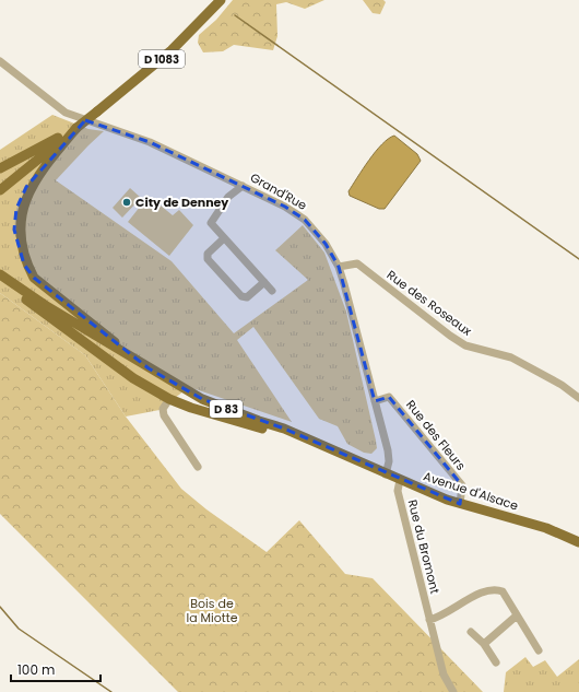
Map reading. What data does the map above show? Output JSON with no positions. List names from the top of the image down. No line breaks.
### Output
{"streets":{"main road":["D 1083","D 83","Avenue d'Alsace"],"street":["Grand'Rue","Rue des Roseaux","Rue des Fleurs","Rue du Bromont"]},"crossings":[["D 1083","D 83"],["D 1083","Avenue d'Alsace"],["Grand'Rue","Rue des Roseaux"],["Grand'Rue","Rue des Fleurs"],["Grand'Rue","Avenue d'Alsace"],["D 83","Avenue d'Alsace"],["Rue des Fleurs","Avenue d'Alsace"],["Avenue d'Alsace","Rue du Bromont"]],"parks":["Bois de la Miotte"],"places":["City de Denney"],"scale_bar":"100 m"}
